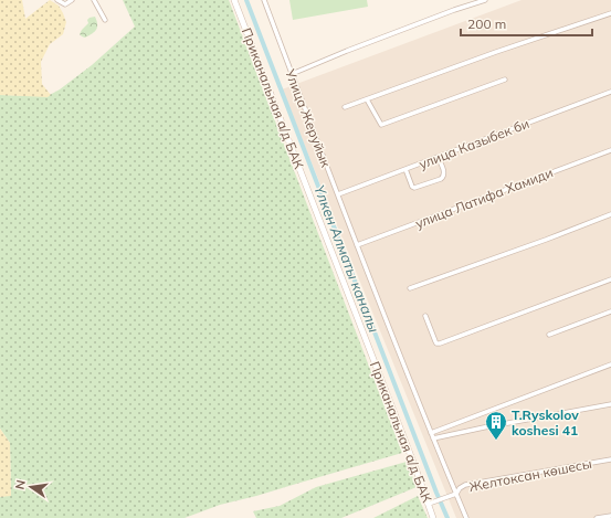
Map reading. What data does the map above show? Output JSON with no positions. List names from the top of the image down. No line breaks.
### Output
{"streets":{"street":["Приканальная а/д БАК","Улица Жеруйык","улица Казыбек би","улица Латифа Хамиди","Желтоксан көшесы"]},"crossings":[["Приканальная а/д БАК","Желтоксан көшесы"],["Улица Жеруйык","улица Казыбек би"],["Улица Жеруйык","улица Латифа Хамиди"]],"water":["Үлкен Алматы каналы"],"places":{"building":["T.Ryskolov koshesi 41"]},"scale_bar":"200 m","north":"left"}
